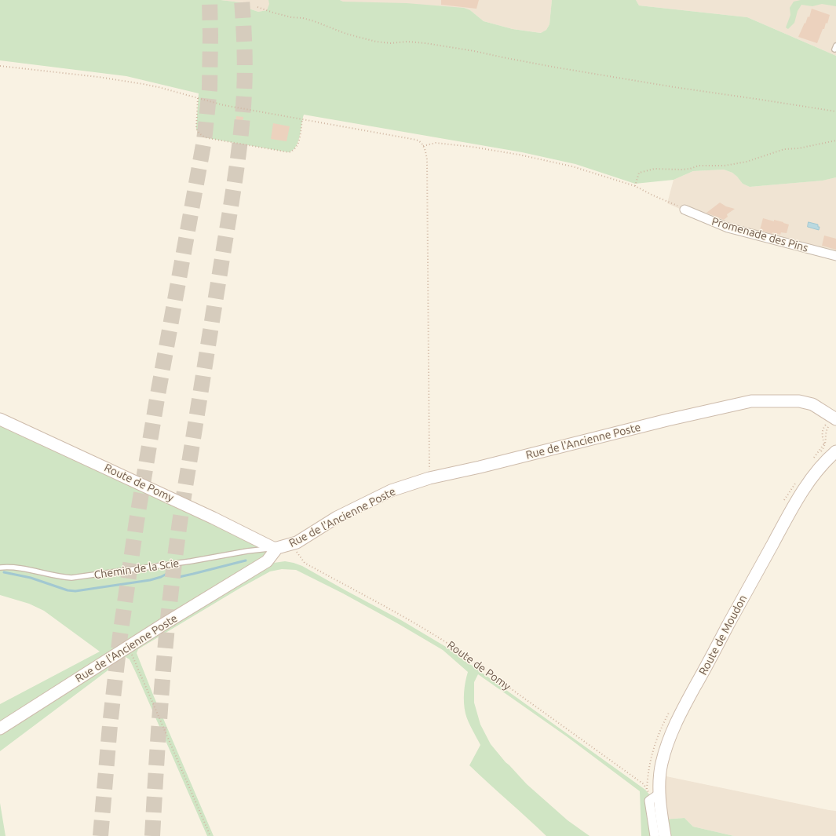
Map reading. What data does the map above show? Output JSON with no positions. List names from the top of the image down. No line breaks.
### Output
{"streets":{"street":["Promenade des Pins","Rue de l'Ancienne Poste","Route de Pomy","Route de Moudon"],"lane":["Chemin de la Scie"]},"crossings":[["Rue de l'Ancienne Poste","Route de Pomy"],["Rue de l'Ancienne Poste","Chemin de la Scie"],["Route de Pomy","Chemin de la Scie"],["Route de Pomy","Route de Moudon"]]}
